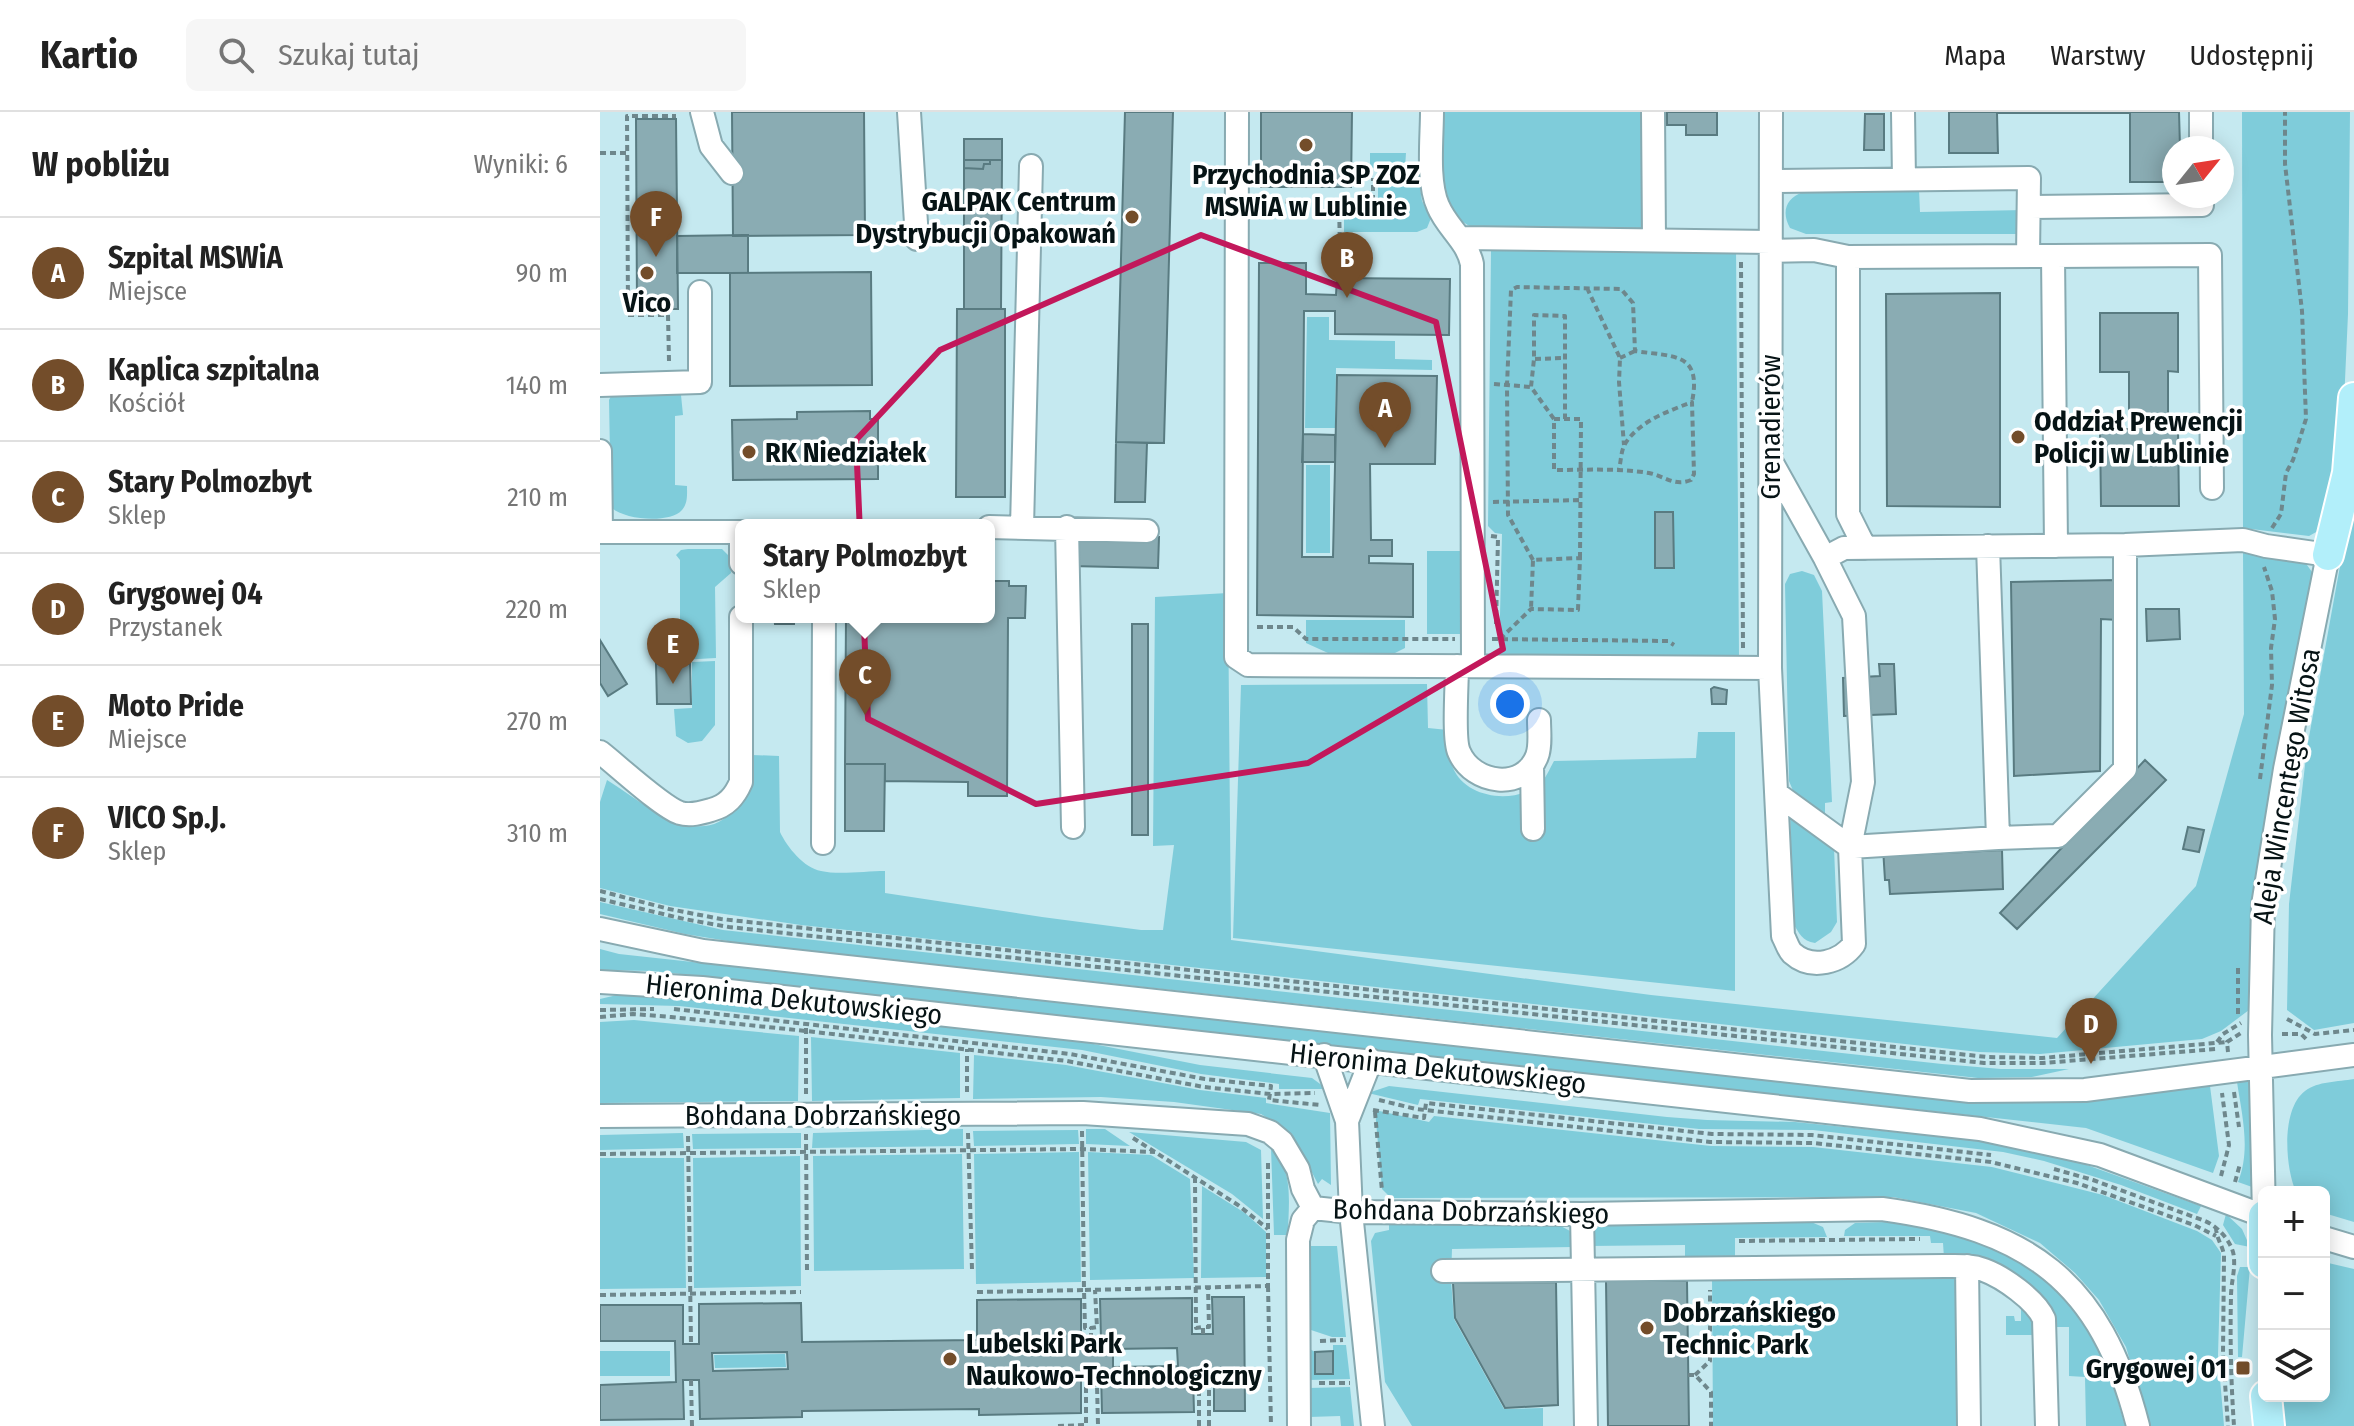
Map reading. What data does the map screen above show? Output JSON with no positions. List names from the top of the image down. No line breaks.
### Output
{"streets":{"street":["Grenadierów","Aleja Wincentego Witosa","Hieronima Dekutowskiego","Bohdana Dobrzańskiego"]},"crossings":[["Aleja Wincentego Witosa","Hieronima Dekutowskiego"]],"places":{"other":["Przychodnia SP ZOZ MSWiA w Lublinie","GALPAK Centrum Dystrybucji Opakowań","Vico","Oddział Prewencji Policji w Lublinie","RK Niedziałek","Dobrzańskiego Technic Park","Lubelski Park Naukowo-Technologiczny"],"transit":["Grygowej 01"]},"north":"top right","page":{"header":"Kartio","search":"Szukaj tutaj","nav":["Mapa","Warstwy","Udostępnij"],"heading":["W pobliżu","Wyniki: 6"],"pins":["F","B","A","E","C","D"],"list":[{"mark":"A","name":"Szpital MSWiA","note":"Miejsce","value":"90 m"},{"mark":"B","name":"Kaplica szpitalna","note":"Kościół","value":"140 m"},{"mark":"C","name":"Stary Polmozbyt","note":"Sklep","value":"210 m"},{"mark":"D","name":"Grygowej 04","note":"Przystanek","value":"220 m"},{"mark":"E","name":"Moto Pride","note":"Miejsce","value":"270 m"},{"mark":"F","name":"VICO Sp.J.","note":"Sklep","value":"310 m"}],"popup":["Stary Polmozbyt","Sklep"],"map_buttons":["+","−"]}}
